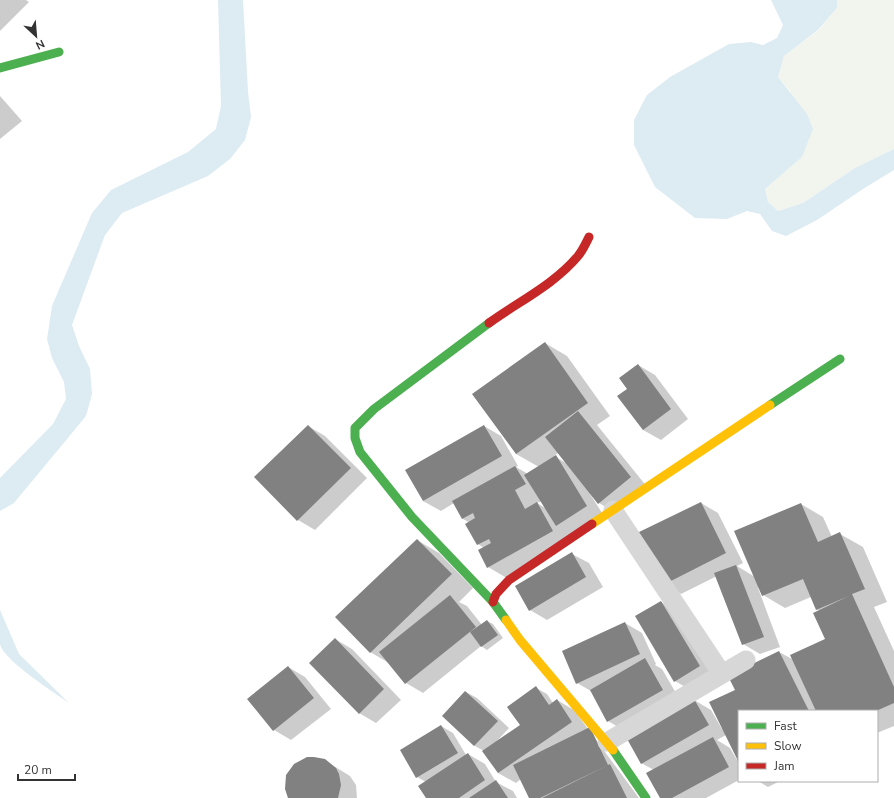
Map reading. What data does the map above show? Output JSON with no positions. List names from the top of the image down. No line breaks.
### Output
{"legend":["Fast","Slow","Jam"],"scale_bar":"20 m","north":"bottom right"}
